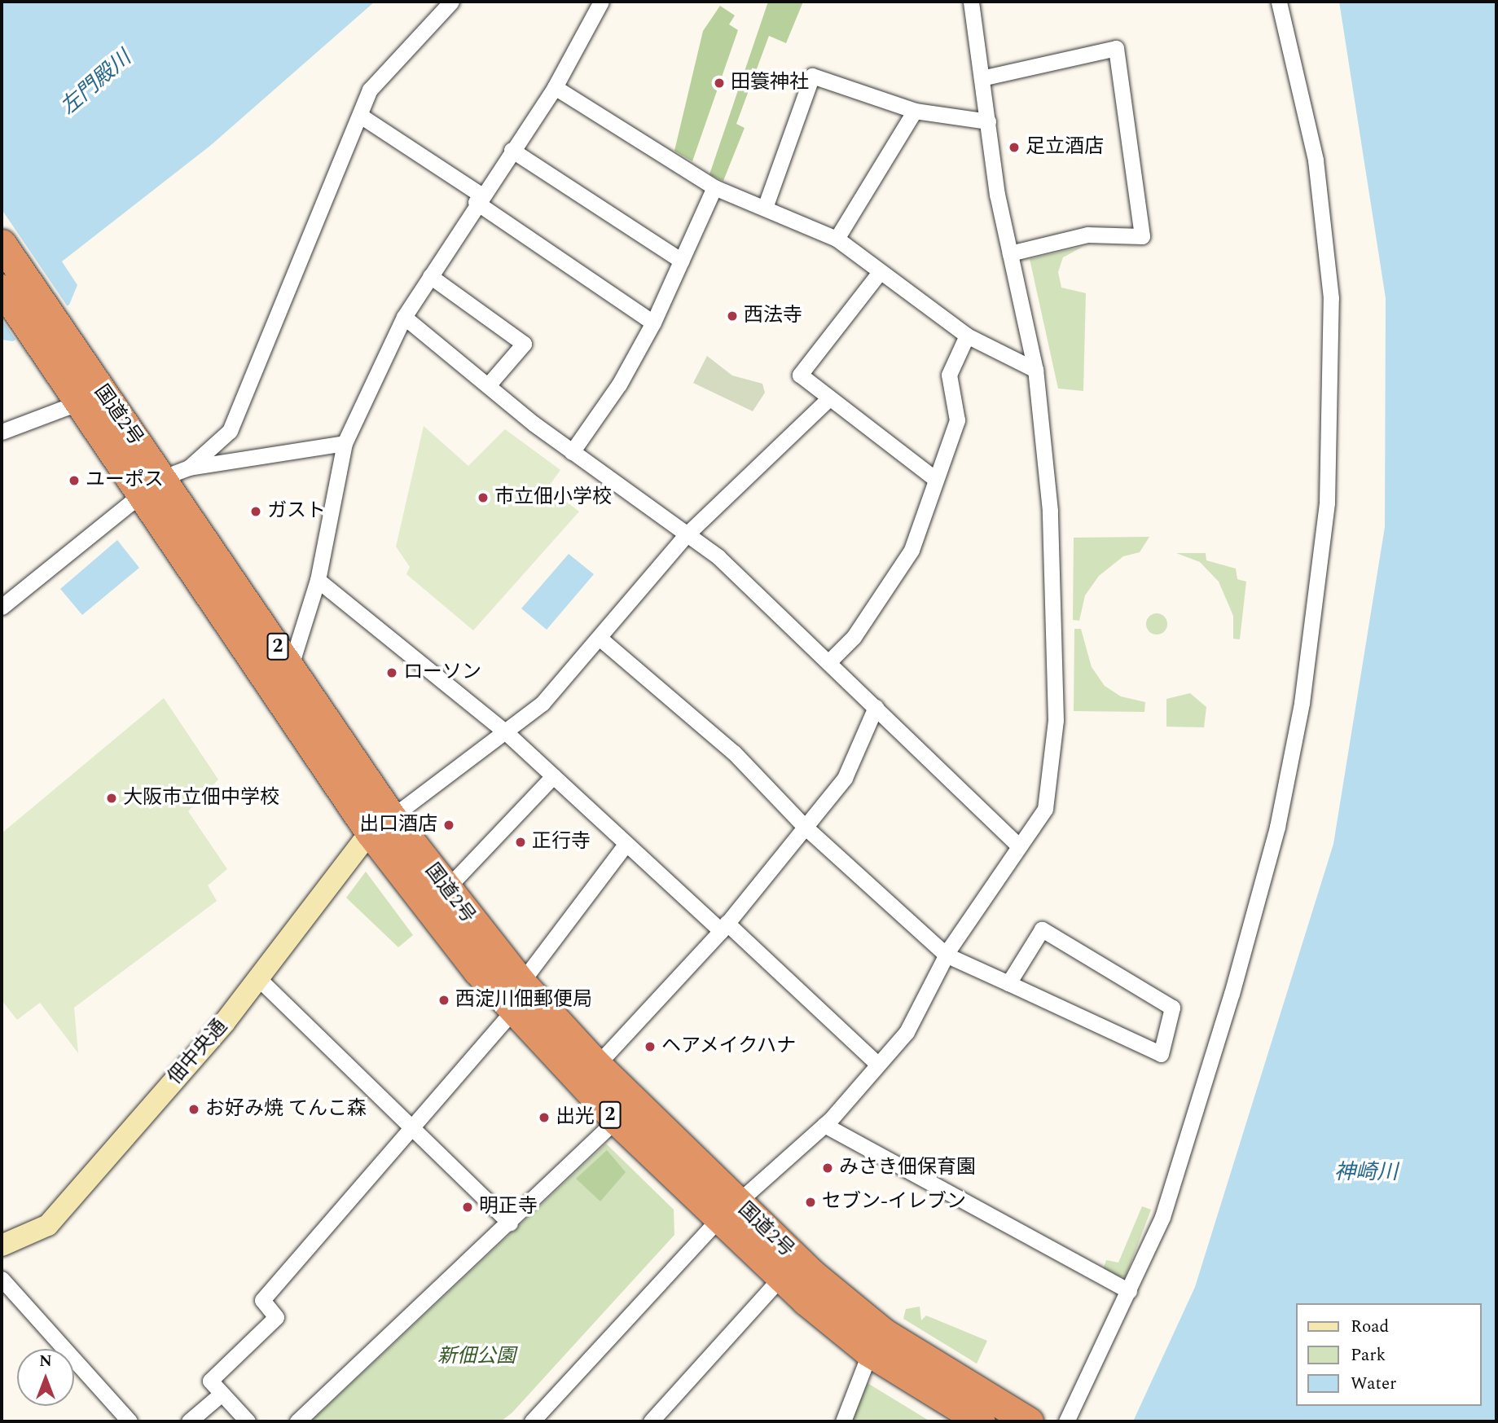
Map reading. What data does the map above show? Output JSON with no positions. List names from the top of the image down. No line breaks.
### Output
{"streets":{"highway":["国道2号","2"],"street":["佃中央通"]},"crossings":[["国道2号","佃中央通"]],"water":["左門殿川","神崎川"],"parks":["新佃公園"],"places":["田簑神社","足立酒店","西法寺","ユーポス","市立佃小学校","ガスト","ローソン","大阪市立佃中学校","出口酒店","正行寺","西淀川佃郵便局","ヘアメイクハナ","お好み焼 てんこ森","出光","みさき佃保育園","セブン-イレブン","明正寺"],"legend":["Road","Park","Water"],"north":"top"}
